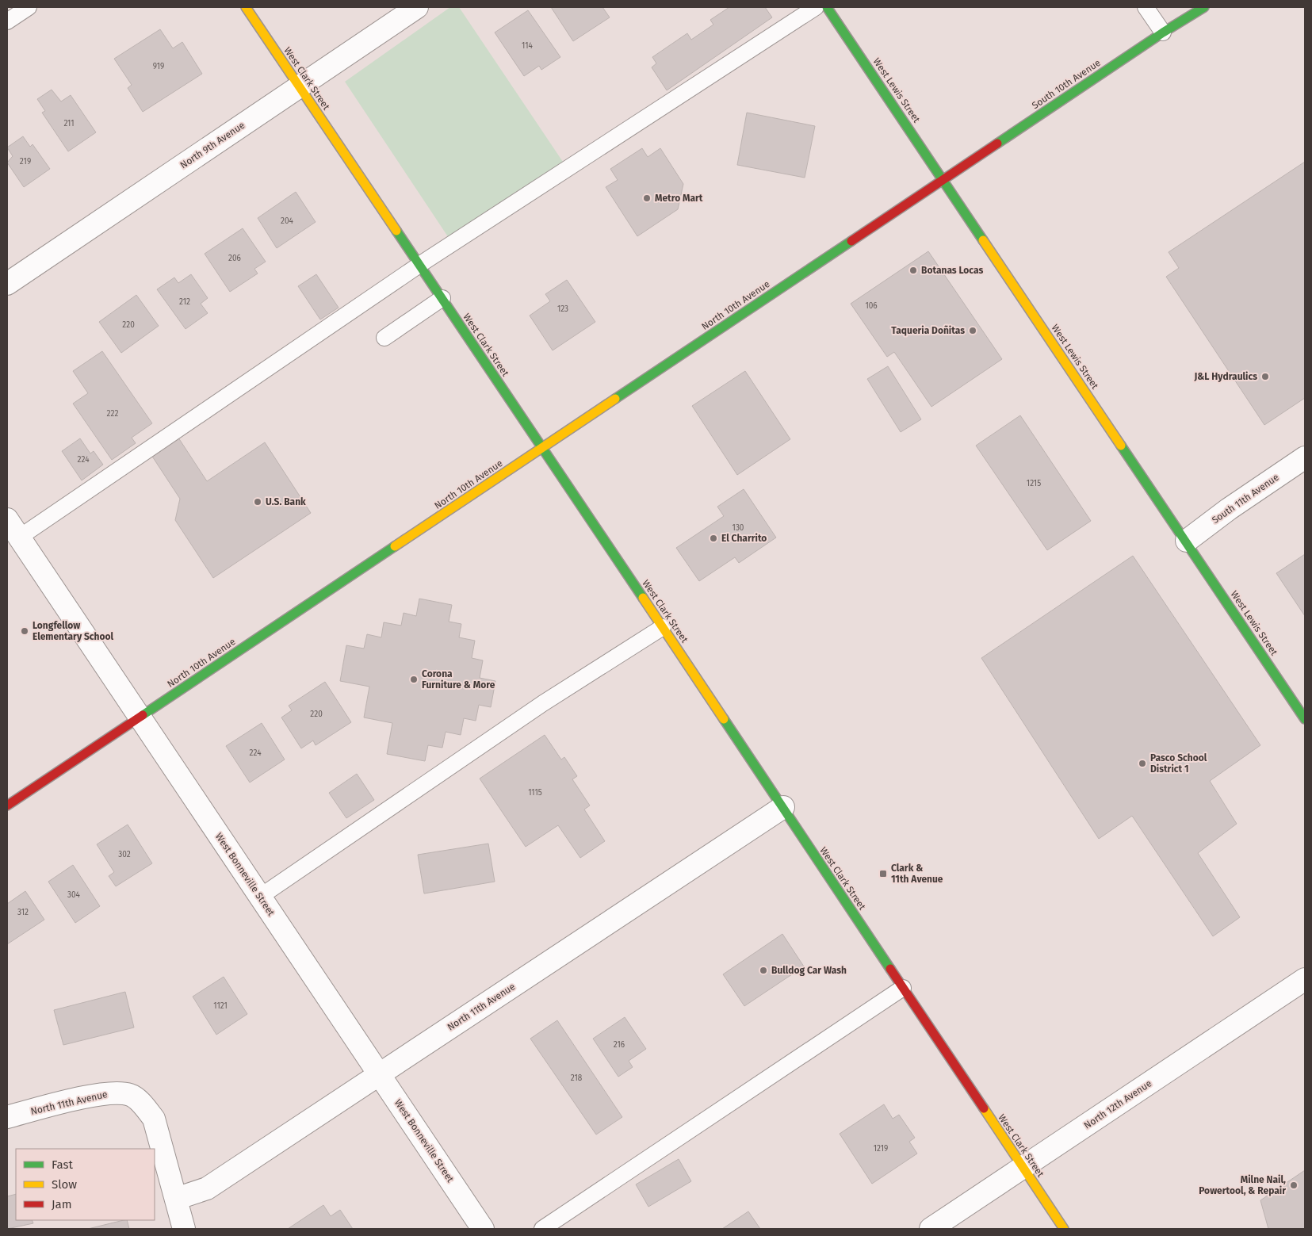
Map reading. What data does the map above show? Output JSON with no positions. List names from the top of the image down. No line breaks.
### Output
{"streets":{"street":["West Clark Street","South 10th Avenue","West Lewis Street","North 9th Avenue","North 10th Avenue","South 11th Avenue","West Bonneville Street","North 11th Avenue","North 12th Avenue"]},"crossings":[["West Clark Street","North 9th Avenue"],["West Clark Street","North 10th Avenue"],["West Clark Street","North 11th Avenue"],["West Clark Street","North 12th Avenue"],["South 10th Avenue","West Lewis Street"],["South 10th Avenue","North 10th Avenue"],["West Lewis Street","North 10th Avenue"],["West Lewis Street","South 11th Avenue"],["North 10th Avenue","West Bonneville Street"],["West Bonneville Street","North 11th Avenue"]],"places":{"other":["Metro Mart","Botanas Locas","Taqueria Doñitas","J&L Hydraulics","U.S. Bank","El Charrito","Longfellow Elementary School","Corona Furniture & More","Pasco School District 1","Bulldog Car Wash","Milne Nail, Powertool, & Repair"],"transit":["Clark & 11th Avenue"]},"house_numbers":["114","919","211","219","204","206","212","106","123","220","222","224","1215","130","220","224","1115","302","304","312","1121","216","218","1219"],"legend":["Fast","Slow","Jam"]}
